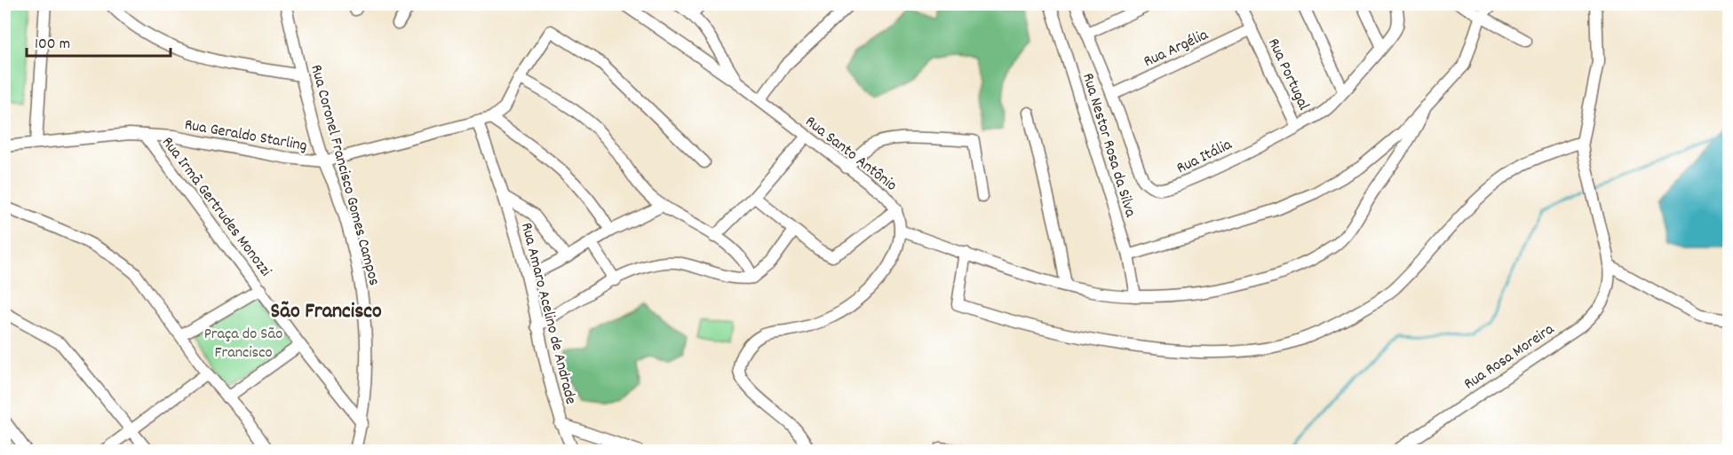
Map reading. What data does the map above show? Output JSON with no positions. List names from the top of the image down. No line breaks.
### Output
{"streets":{"street":["Rua Argélia","Rua Portugal","Rua Geraldo Starling","Rua Nestor Rosa da Silva","Rua Santo Antônio","Rua Itália","Rua Coronel Francisco Gomes Campos","Rua Irmã Gertrudes Monozzi","Rua Amaro Acelino de Andrade","Rua Rosa Moreira"]},"crossings":[["Rua Argélia","Rua Portugal"],["Rua Argélia","Rua Itália"],["Rua Portugal","Rua Itália"],["Rua Geraldo Starling","Rua Coronel Francisco Gomes Campos"],["Rua Geraldo Starling","Rua Irmã Gertrudes Monozzi"],["Rua Geraldo Starling","Rua Amaro Acelino de Andrade"],["Rua Coronel Francisco Gomes Campos","Rua Irmã Gertrudes Monozzi"]],"districts":["São Francisco"],"parks":["Praça do São Francisco"],"scale_bar":"100 m"}
